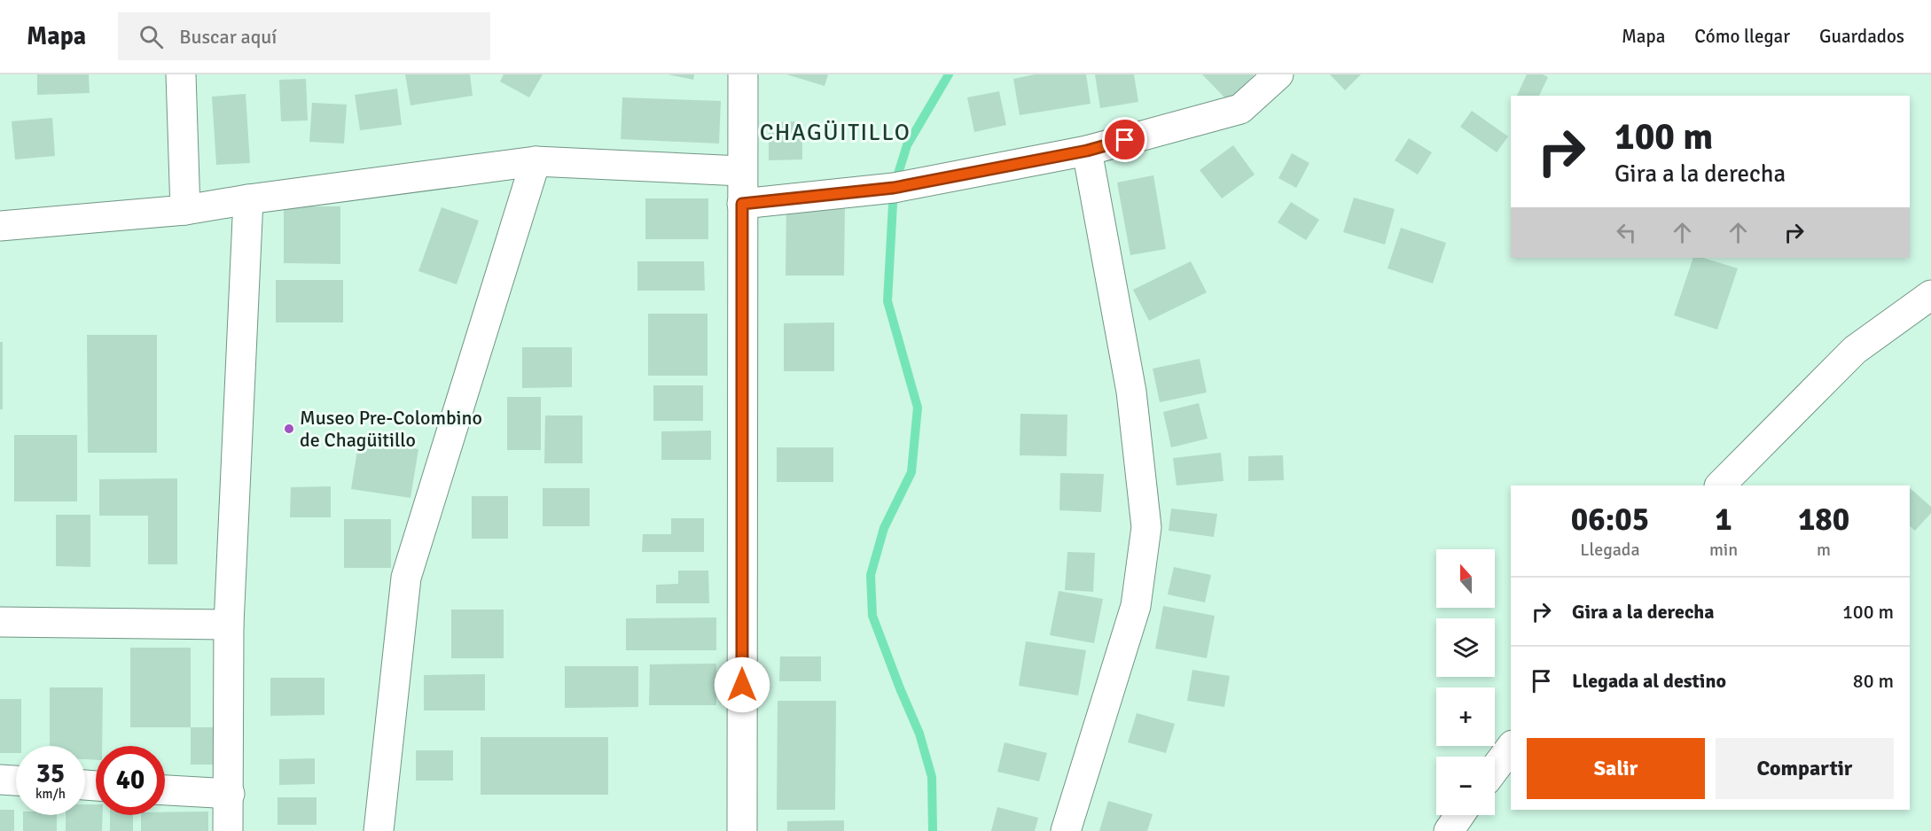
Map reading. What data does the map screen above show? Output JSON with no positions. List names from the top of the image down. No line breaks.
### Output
{"districts":["CHAGÜITILLO"],"places":["Museo Pre-Colombino de Chagüitillo"],"north":"top","page":{"header":"Mapa","search":"Buscar aquí","nav":["Mapa","Cómo llegar","Guardados"],"turn":["100 m","Gira a la derecha"],"eta":["06:05","Llegada","1","min","180","m"],"map_buttons":["+","−"],"list":[{"name":"Gira a la derecha","value":"100 m"},{"name":"Llegada al destino","value":"80 m"}],"buttons":["Salir","Compartir"],"speed":"35 km/h","limit":"40"}}
